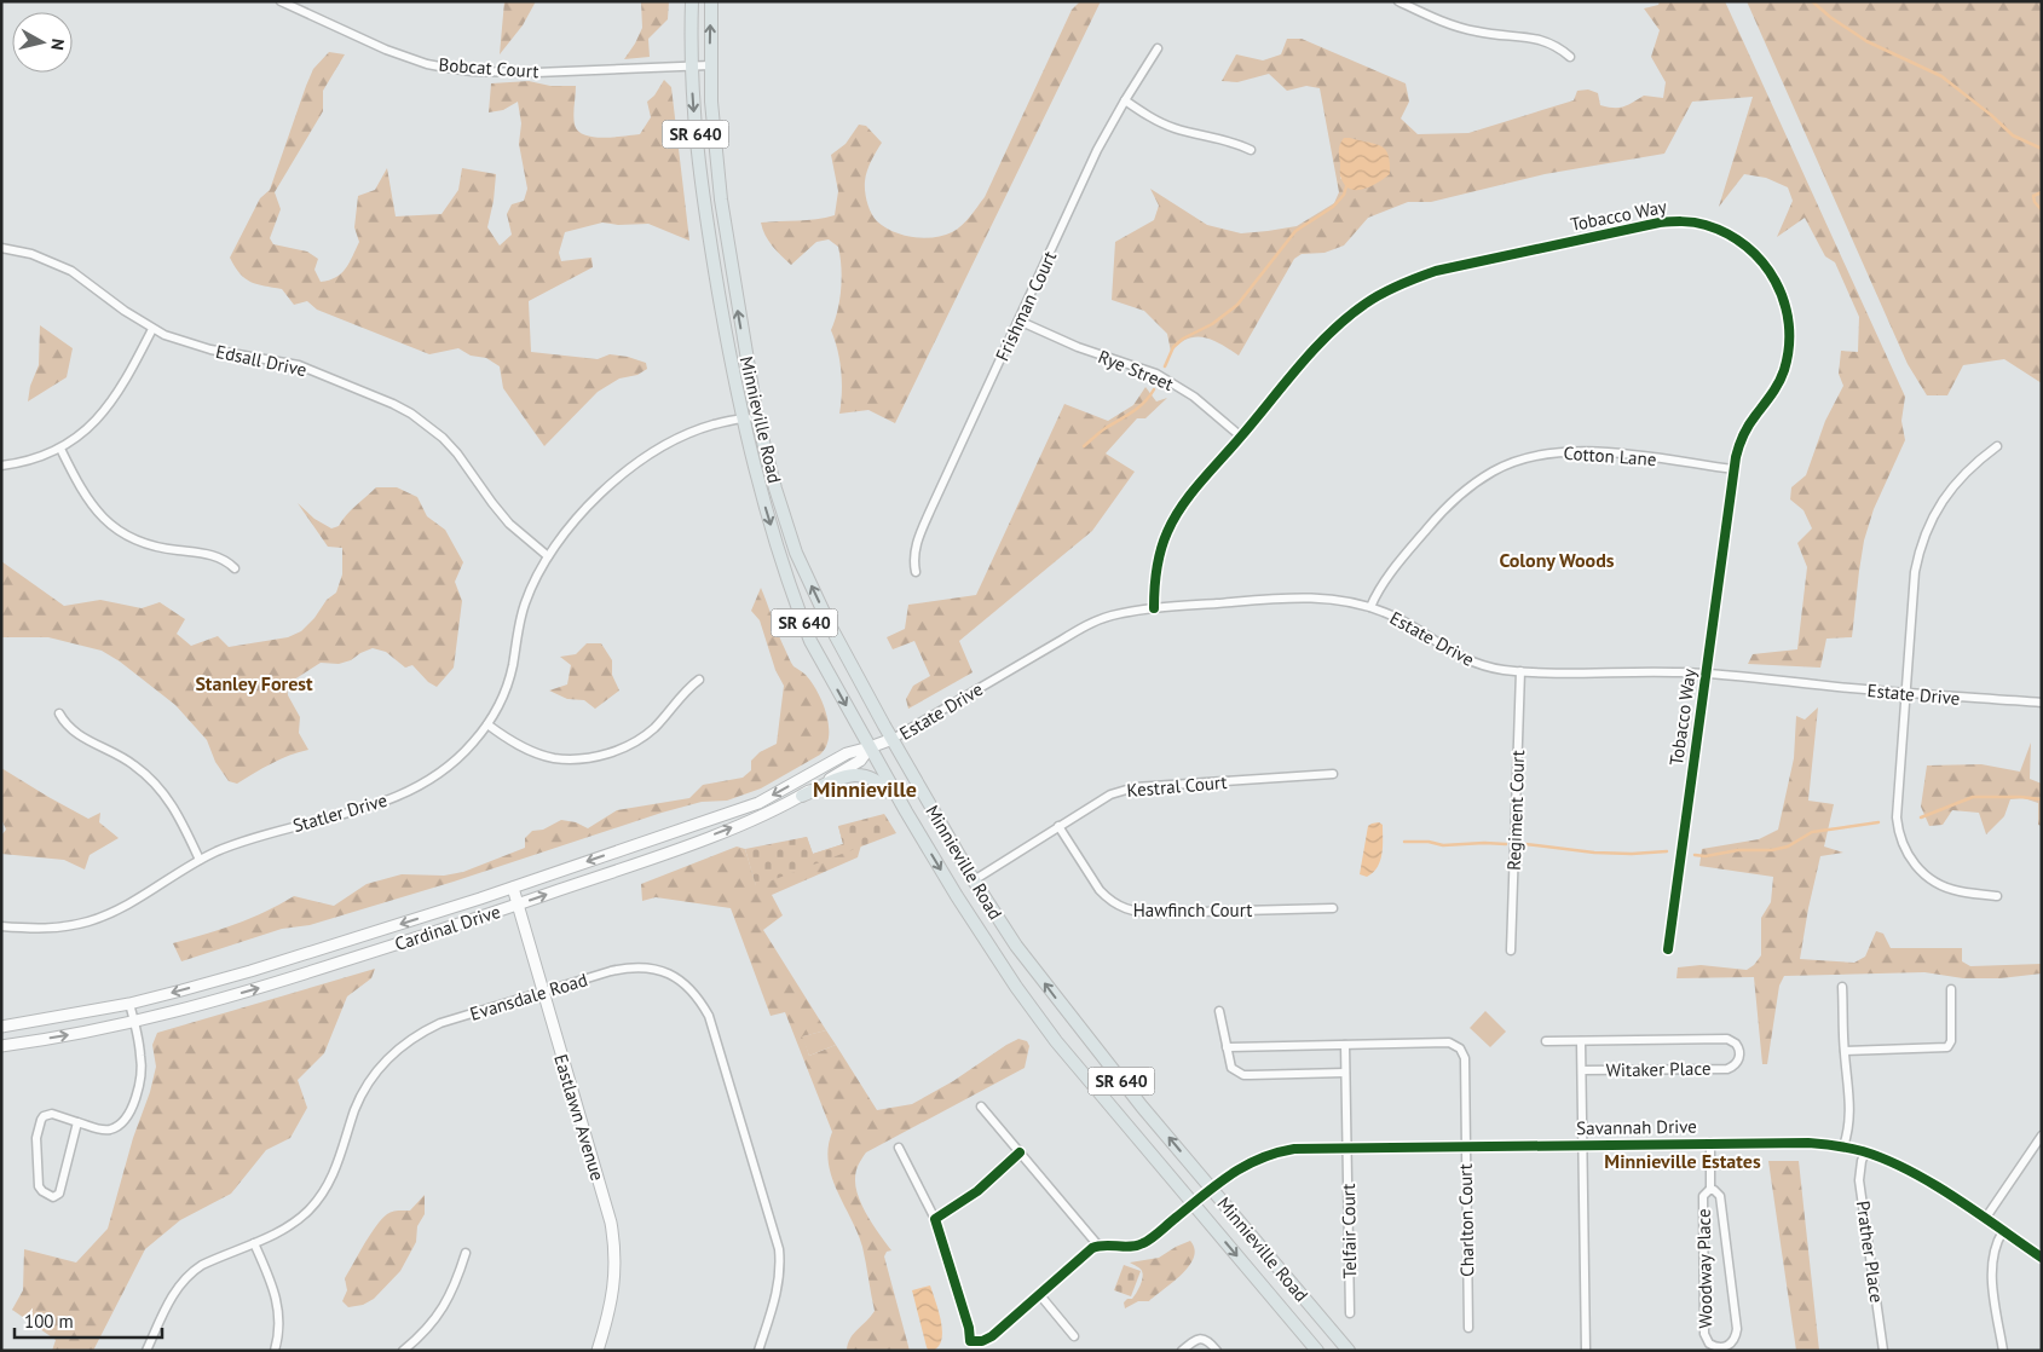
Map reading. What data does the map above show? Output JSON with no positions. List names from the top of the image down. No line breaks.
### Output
{"streets":{"main road":["SR 640","Minnieville Road","Cardinal Drive","Eastlawn Avenue"],"street":["Bobcat Court","Tobacco Way","Frishman Court","Edsall Drive","Rye Street","Cotton Lane","Estate Drive","Kestral Court","Regiment Court","Statler Drive","Hawfinch Court","Evansdale Road","Witaker Place","Savannah Drive","Charlton Court","Telfair Court","Prather Place","Woodway Place"]},"crossings":[["Bobcat Court","Minnieville Road"],["Tobacco Way","Rye Street"],["Tobacco Way","Cotton Lane"],["Tobacco Way","Estate Drive"],["Frishman Court","Rye Street"],["Edsall Drive","Statler Drive"],["Minnieville Road","Estate Drive"],["Minnieville Road","Kestral Court"],["Minnieville Road","Statler Drive"],["Minnieville Road","Cardinal Drive"],["Minnieville Road","Savannah Drive"],["Cotton Lane","Estate Drive"],["Estate Drive","Regiment Court"],["Estate Drive","Cardinal Drive"],["Kestral Court","Hawfinch Court"],["Cardinal Drive","Eastlawn Avenue"],["Evansdale Road","Eastlawn Avenue"],["Witaker Place","Savannah Drive"],["Savannah Drive","Charlton Court"],["Savannah Drive","Telfair Court"],["Savannah Drive","Prather Place"],["Savannah Drive","Woodway Place"]],"districts":["Colony Woods","Stanley Forest","Minnieville","Minnieville Estates"],"scale_bar":"100 m","north":"right"}
